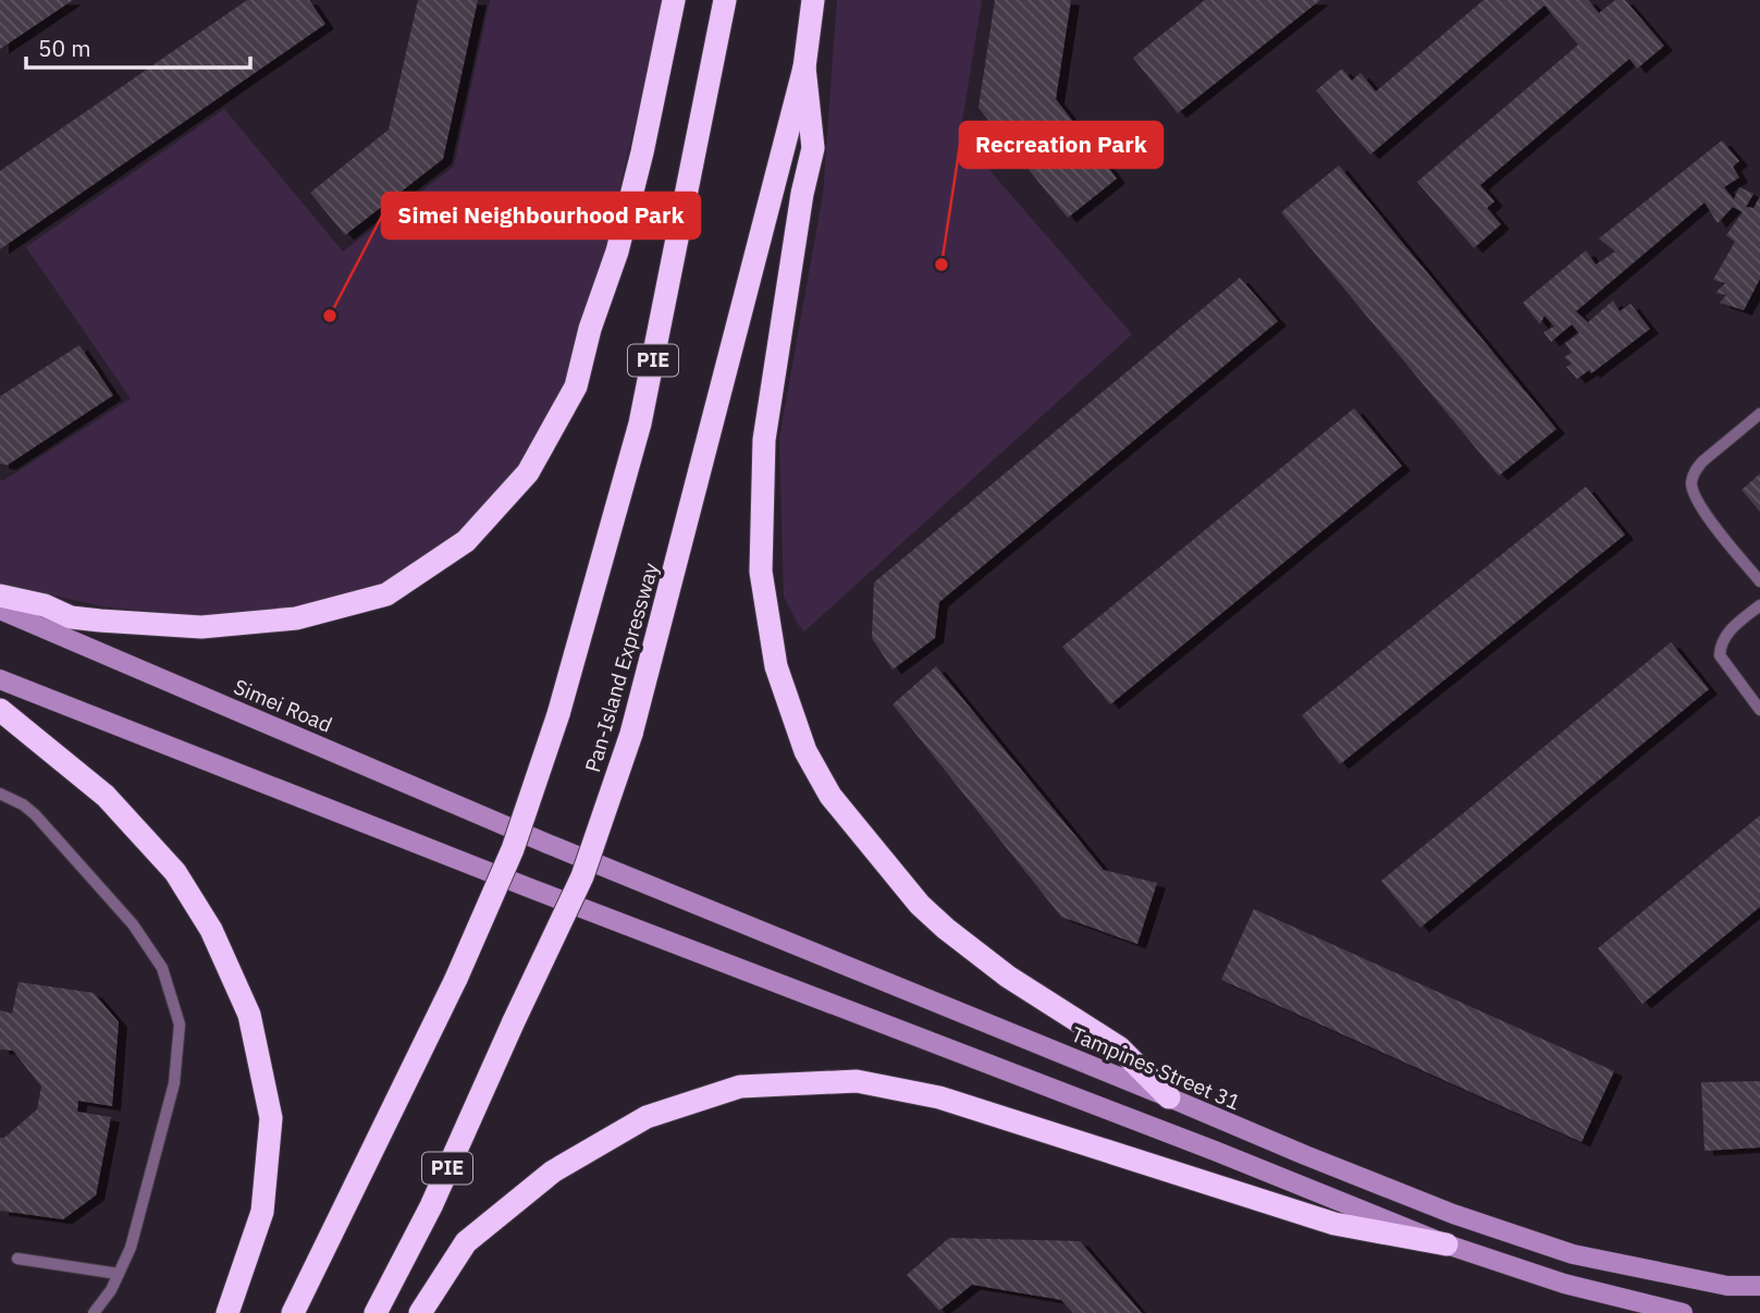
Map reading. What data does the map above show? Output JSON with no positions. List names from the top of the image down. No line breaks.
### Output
{"streets":{"highway":["PIE","Pan-Island Expressway"],"main road":["Simei Road","Tampines Street 31"]},"crossings":[["Simei Road","Tampines Street 31"]],"places":["Recreation Park","Simei Neighbourhood Park"],"scale_bar":"50 m"}
